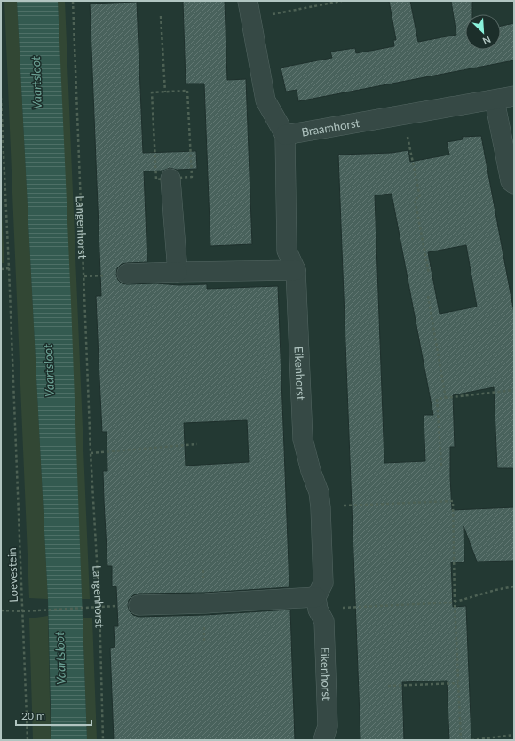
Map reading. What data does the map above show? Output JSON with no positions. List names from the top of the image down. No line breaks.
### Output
{"streets":{"street":["Braamhorst","Eikenhorst"],"path":["Langenhorst","Loevestein"]},"crossings":[["Braamhorst","Eikenhorst"]],"water":["Vaartsloot"],"scale_bar":"20 m","north":"bottom right"}
